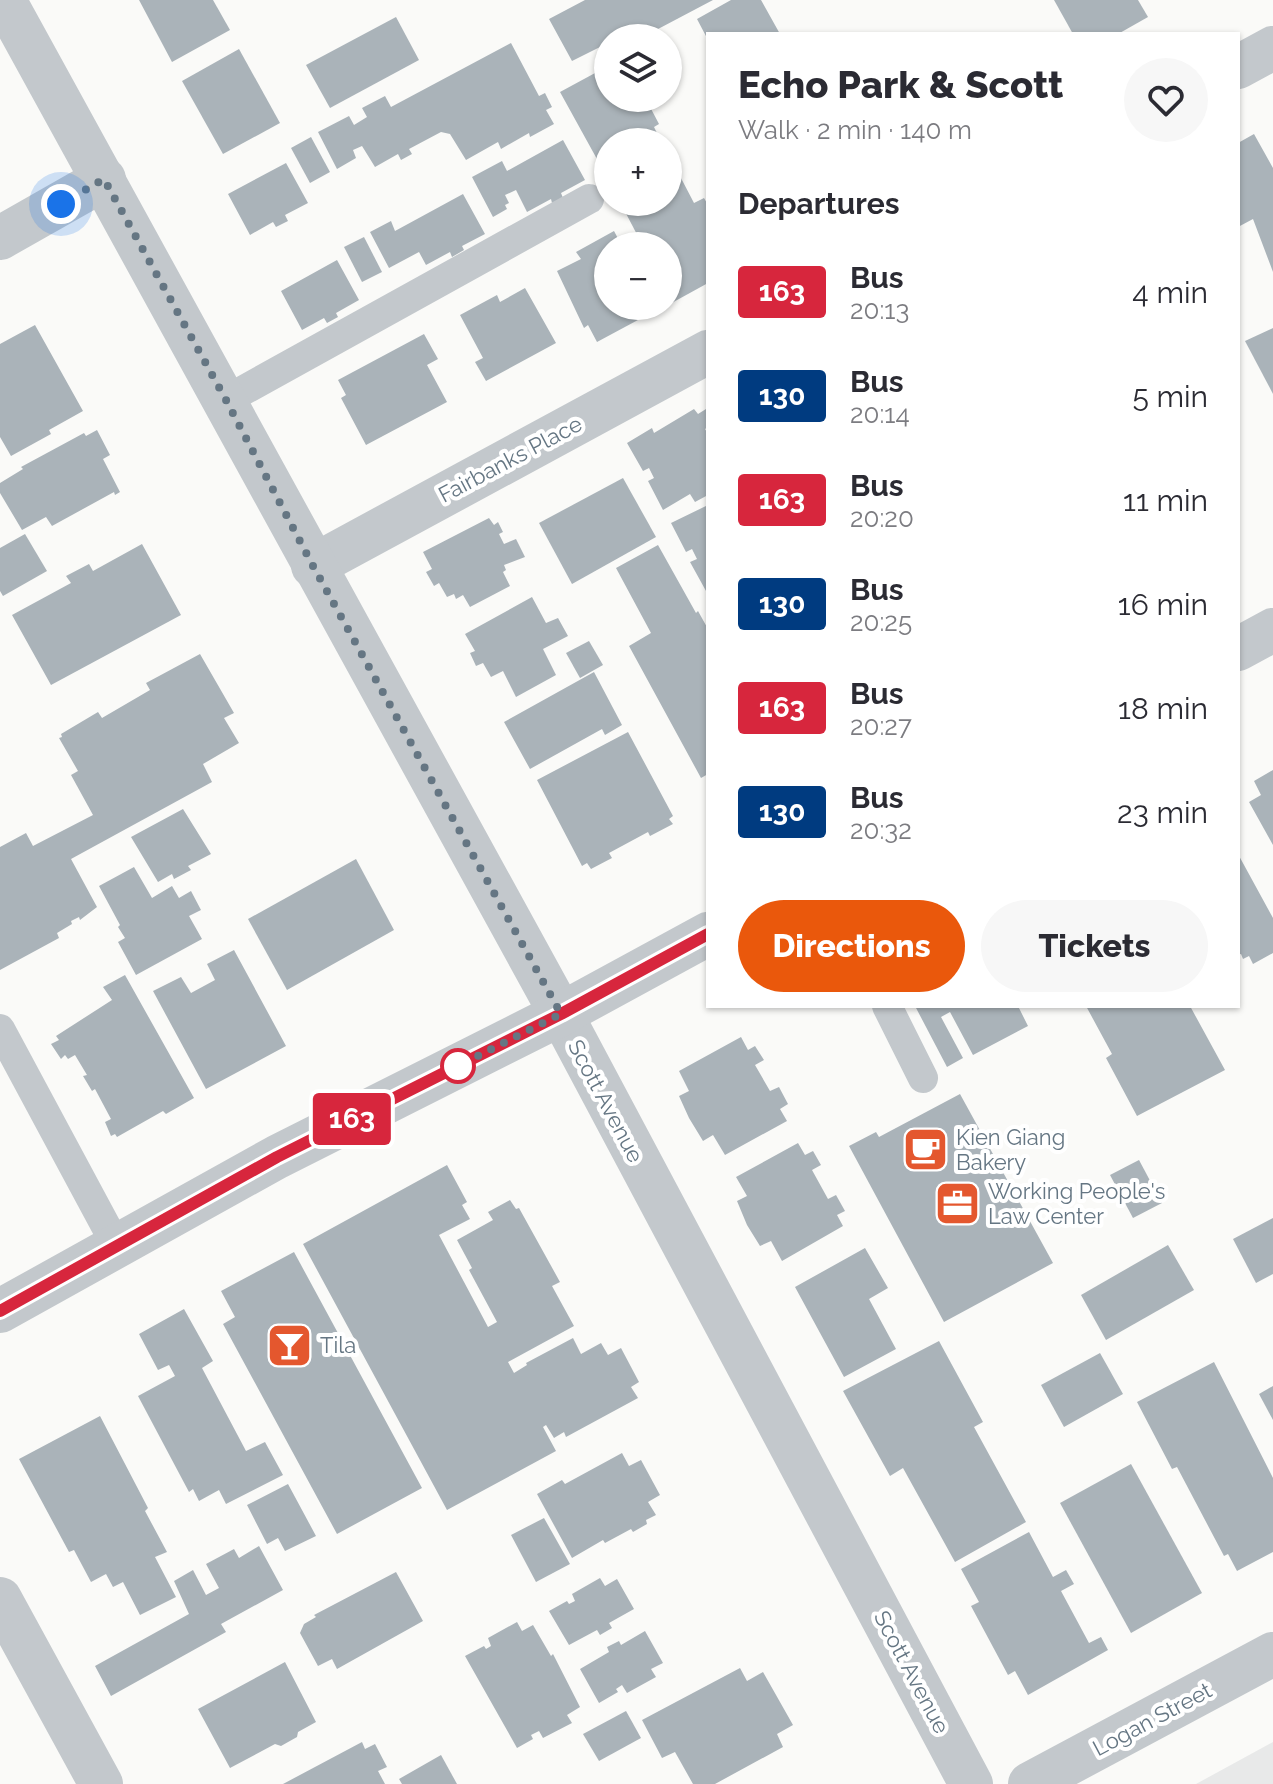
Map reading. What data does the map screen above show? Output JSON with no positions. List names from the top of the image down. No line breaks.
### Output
{"streets":{"street":["Fairbanks Place","Scott Avenue","Logan Street"]},"crossings":[["Fairbanks Place","Scott Avenue"]],"places":{"cafe":["Kien Giang Bakery"],"office":["Working People's Law Center"],"bar":["Tila"]},"lines":["bus line 163"],"page":{"on_map":"163","map_buttons":["+","−"],"heading":[["Echo Park & Scott","Walk · 2 min · 140 m"],"Departures"],"list":[{"mark":"163","name":"Bus","note":"20:13","value":"4 min"},{"mark":"130","name":"Bus","note":"20:14","value":"5 min"},{"mark":"163","name":"Bus","note":"20:20","value":"11 min"},{"mark":"130","name":"Bus","note":"20:25","value":"16 min"},{"mark":"163","name":"Bus","note":"20:27","value":"18 min"},{"mark":"130","name":"Bus","note":"20:32","value":"23 min"}],"buttons":["Directions","Tickets"]}}
